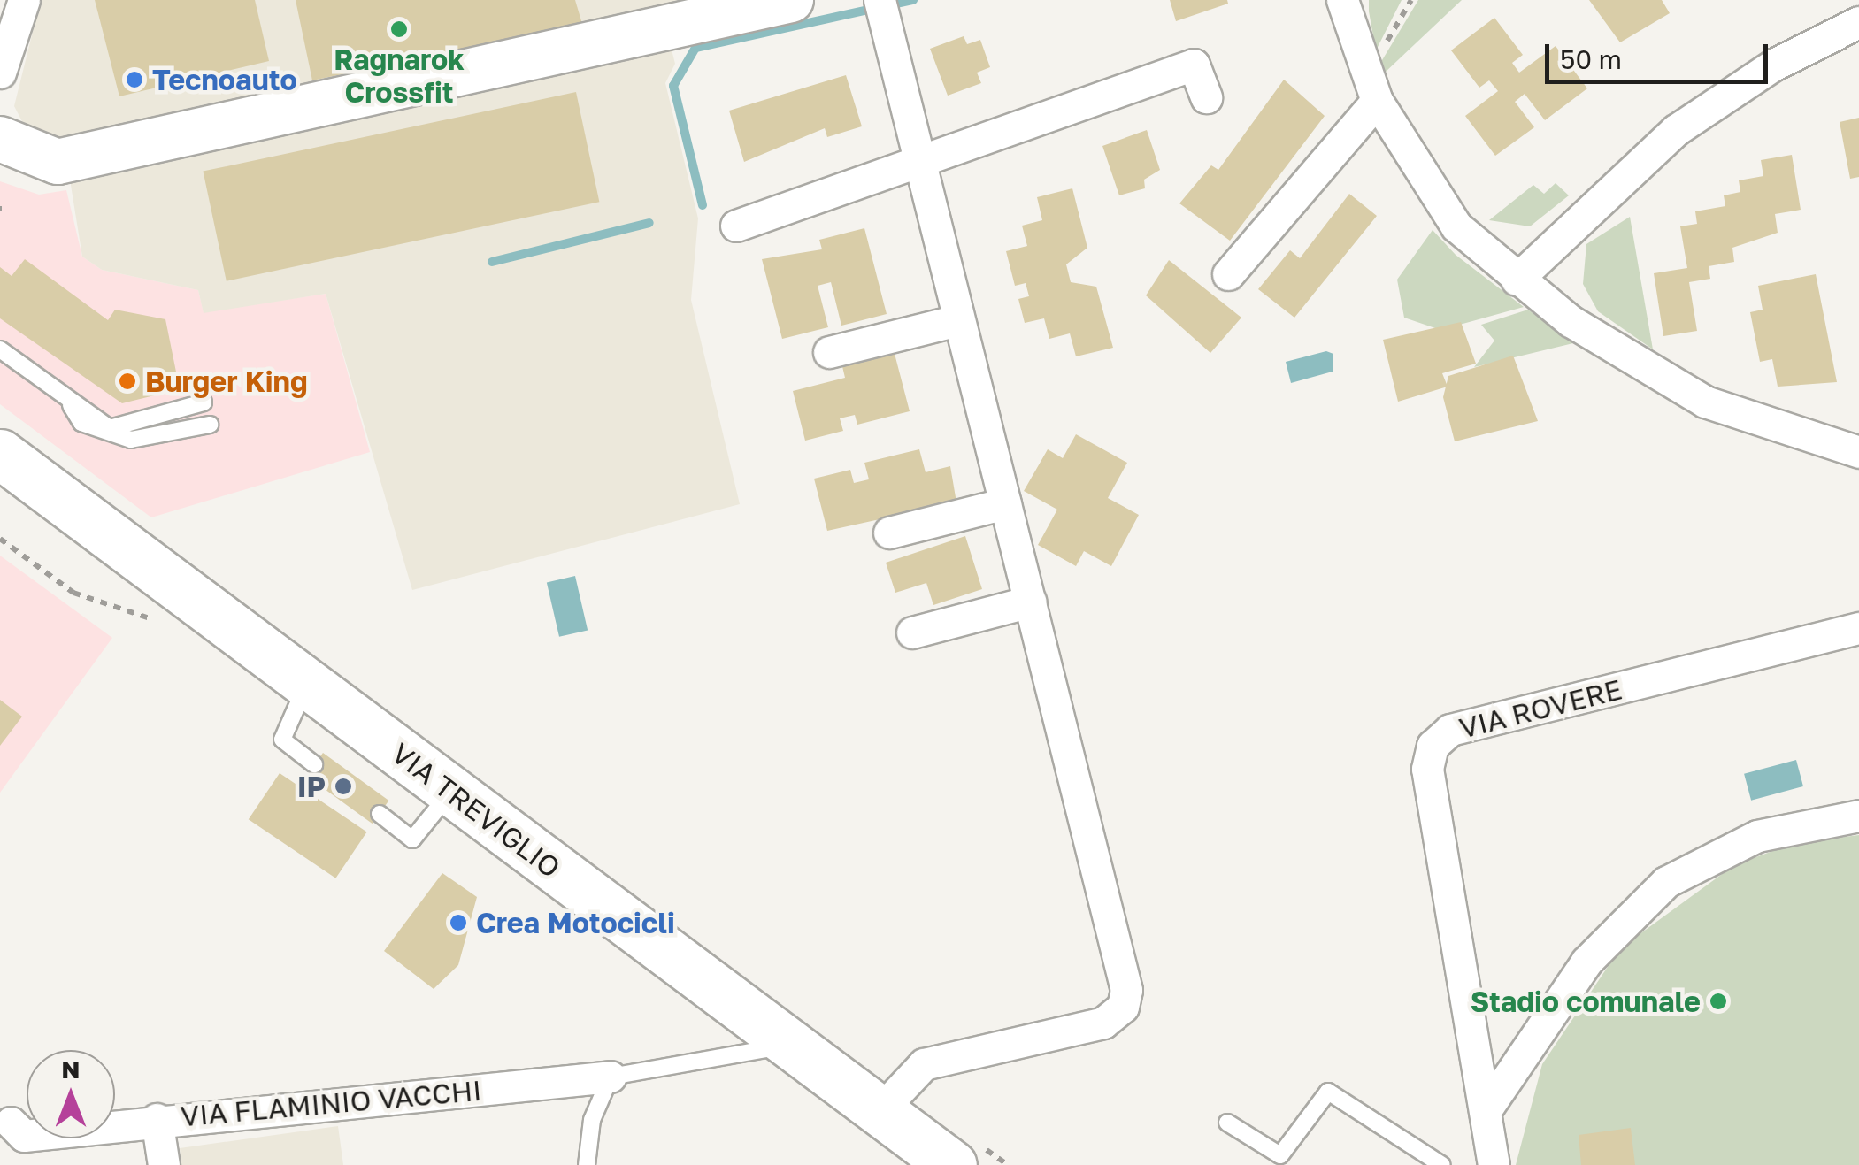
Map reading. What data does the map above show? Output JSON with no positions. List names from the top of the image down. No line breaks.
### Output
{"streets":{"main road":["VIA TREVIGLIO"],"street":["VIA ROVERE","VIA FLAMINIO VACCHI"]},"places":["Ragnarok Crossfit","Tecnoauto","Burger King","IP","Crea Motocicli","Stadio comunale"],"scale_bar":"50 m","north":"top"}
